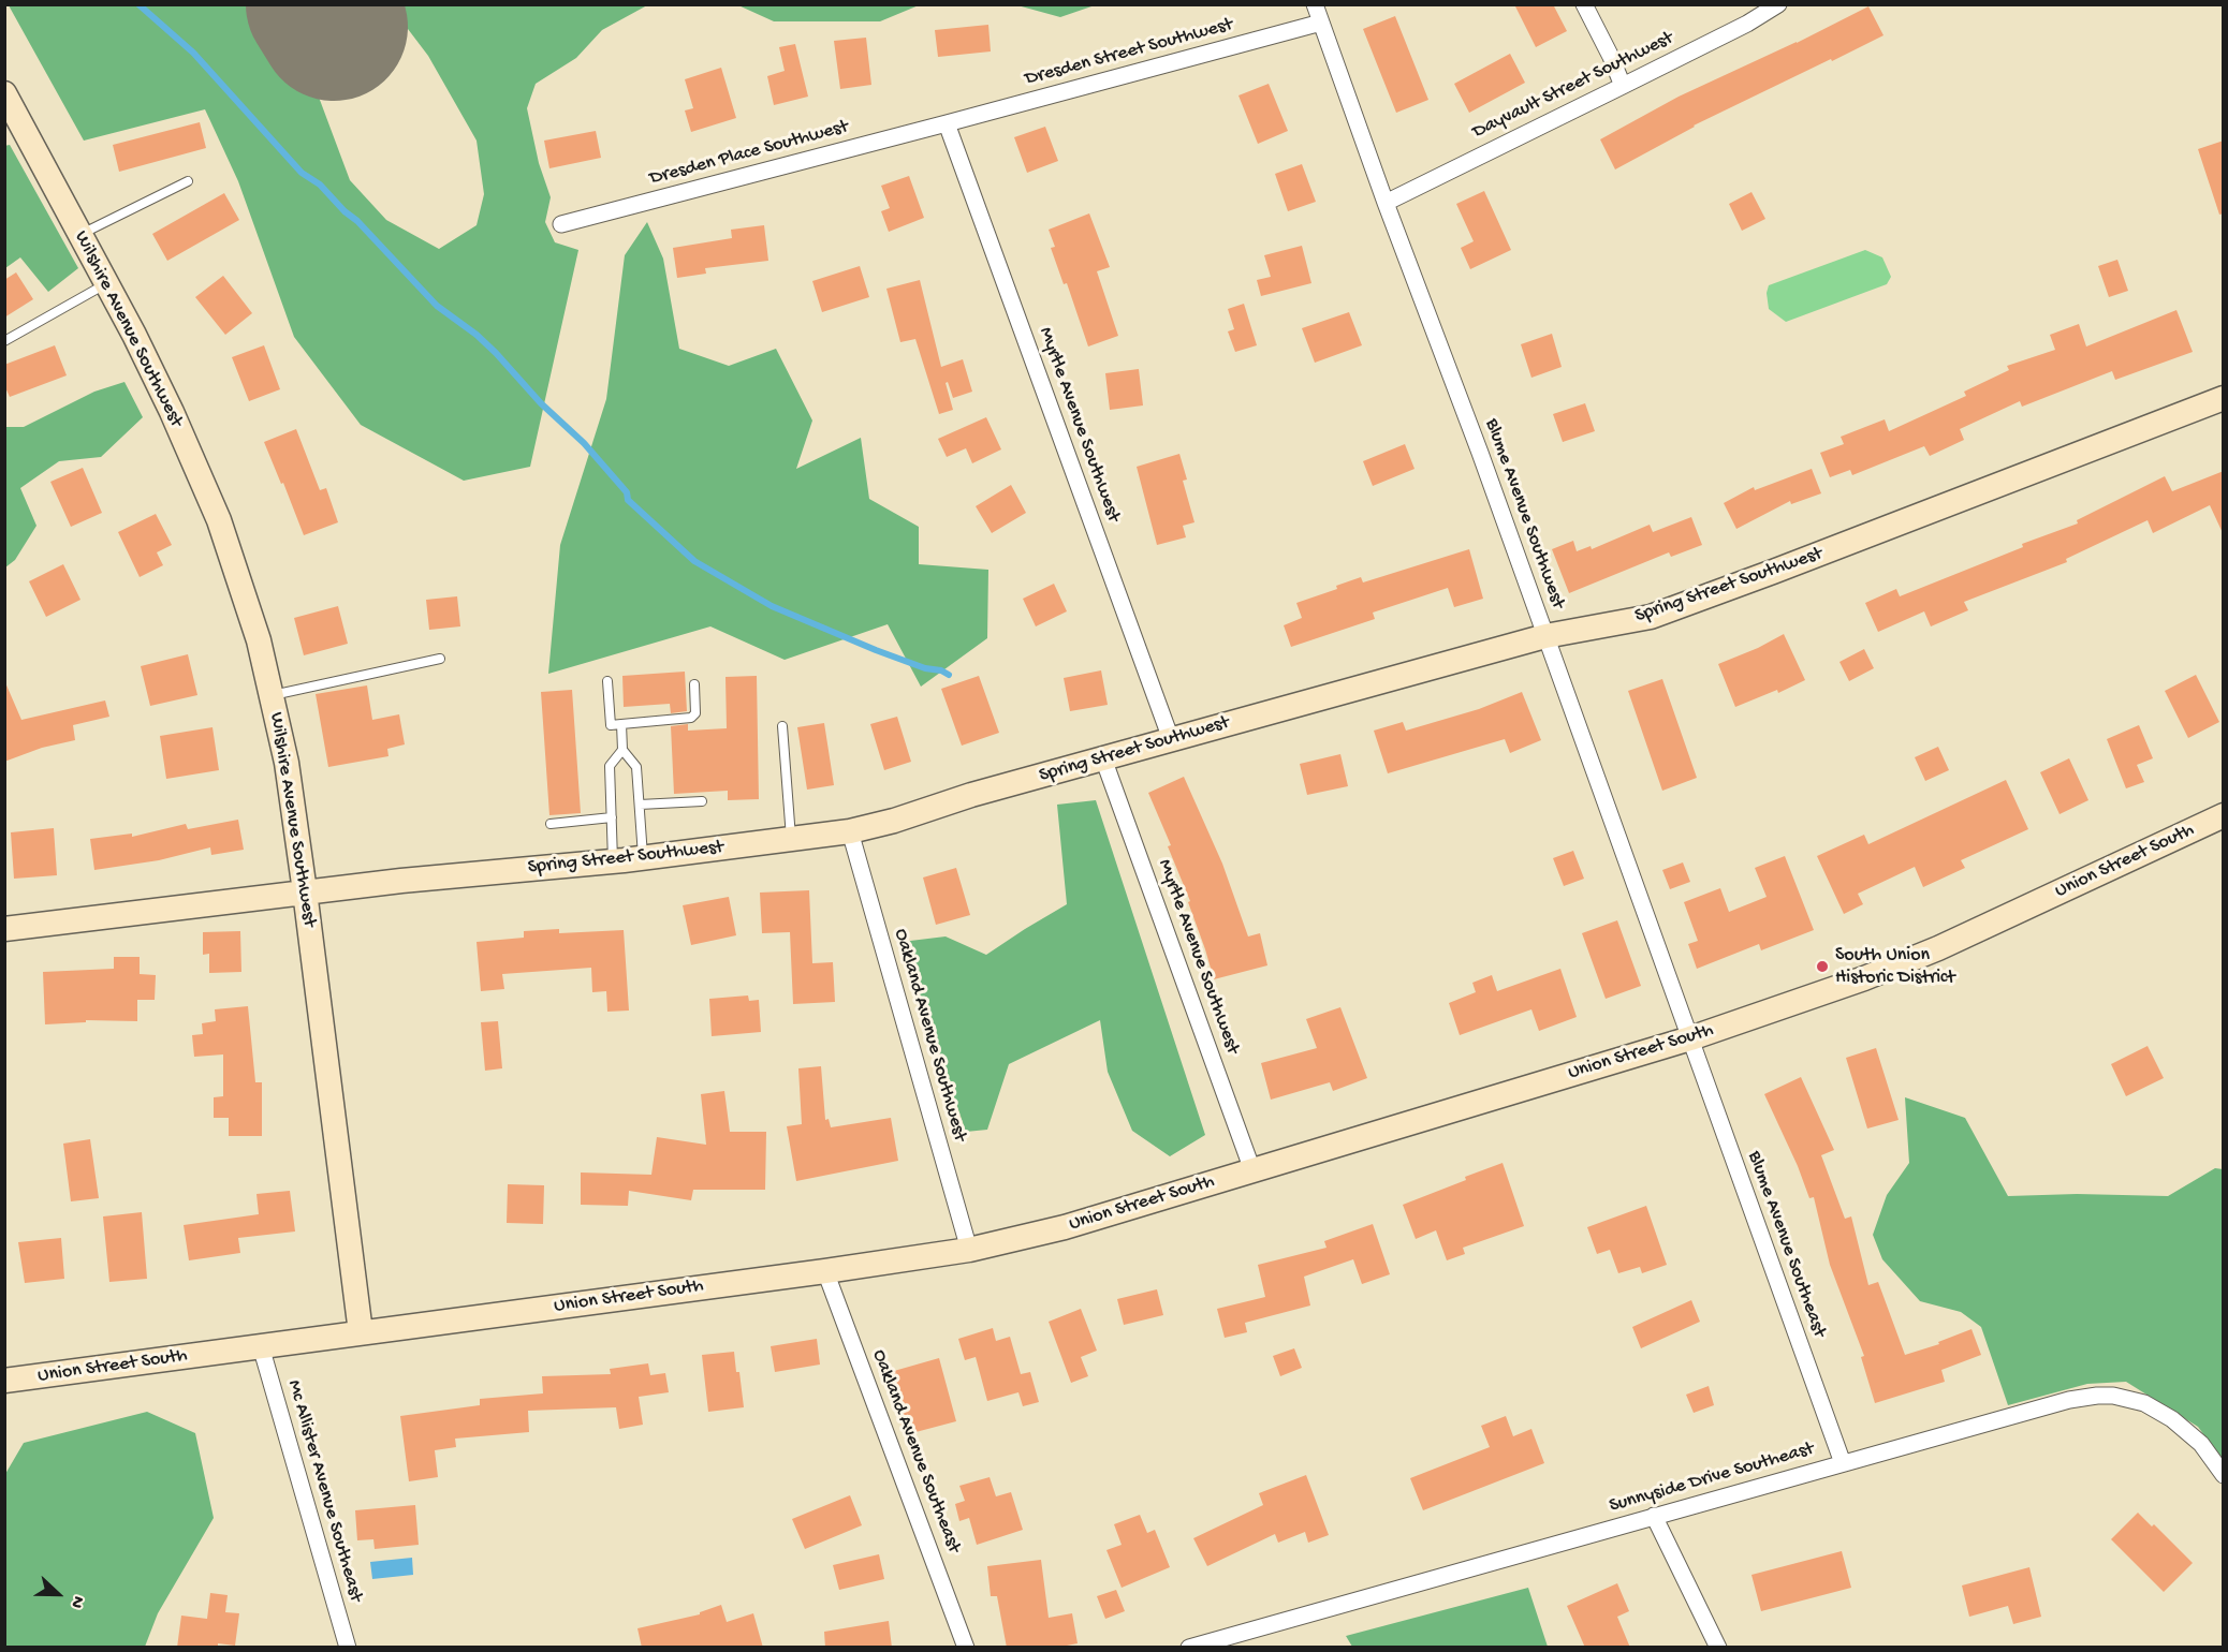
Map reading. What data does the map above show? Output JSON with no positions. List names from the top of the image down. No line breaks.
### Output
{"streets":{"street":["Dresden Street Southwest","Dayvault Street Southwest","Dresden Place Southwest","Wilshire Avenue Southwest","Myrtle Avenue Southwest","Blume Avenue Southwest","Spring Street Southwest","Union Street South","Oakland Avenue Southwest","Blume Avenue Southeast","Oakland Avenue Southeast","Sunnyside Drive Southeast","Mc Allister Avenue Southeast"]},"crossings":[["Dresden Street Southwest","Dresden Place Southwest"],["Dresden Street Southwest","Myrtle Avenue Southwest"],["Dresden Street Southwest","Blume Avenue Southwest"],["Dayvault Street Southwest","Blume Avenue Southwest"],["Dresden Place Southwest","Myrtle Avenue Southwest"],["Wilshire Avenue Southwest","Spring Street Southwest"],["Wilshire Avenue Southwest","Union Street South"],["Myrtle Avenue Southwest","Spring Street Southwest"],["Myrtle Avenue Southwest","Union Street South"],["Blume Avenue Southwest","Spring Street Southwest"],["Blume Avenue Southwest","Union Street South"],["Blume Avenue Southwest","Blume Avenue Southeast"],["Spring Street Southwest","Oakland Avenue Southwest"],["Union Street South","Oakland Avenue Southwest"],["Union Street South","Blume Avenue Southeast"],["Union Street South","Oakland Avenue Southeast"],["Union Street South","Mc Allister Avenue Southeast"],["Blume Avenue Southeast","Sunnyside Drive Southeast"]],"places":["South Union Historic District"],"north":"right"}
